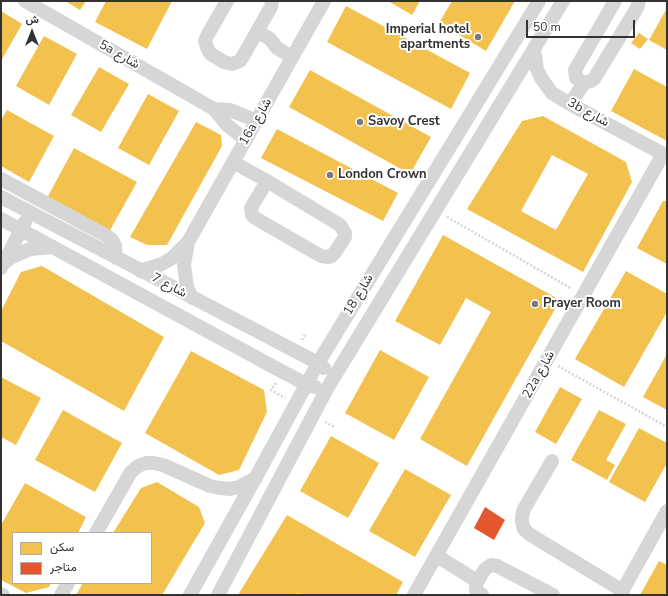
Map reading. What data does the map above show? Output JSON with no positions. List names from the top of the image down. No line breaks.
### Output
{"streets":{"street":["5a شارع","3b شارع","16a شارع","شارع 7","شارع 18","22a شارع"]},"crossings":[["5a شارع","16a شارع"],["3b شارع","شارع 18"],["3b شارع","22a شارع"],["16a شارع","شارع 7"],["شارع 7","شارع 18"]],"places":["Imperial hotel apartments","Savoy Crest","London Crown","Prayer Room"],"legend":["سكن","متاجر"],"scale_bar":"50 m","north":"top"}
